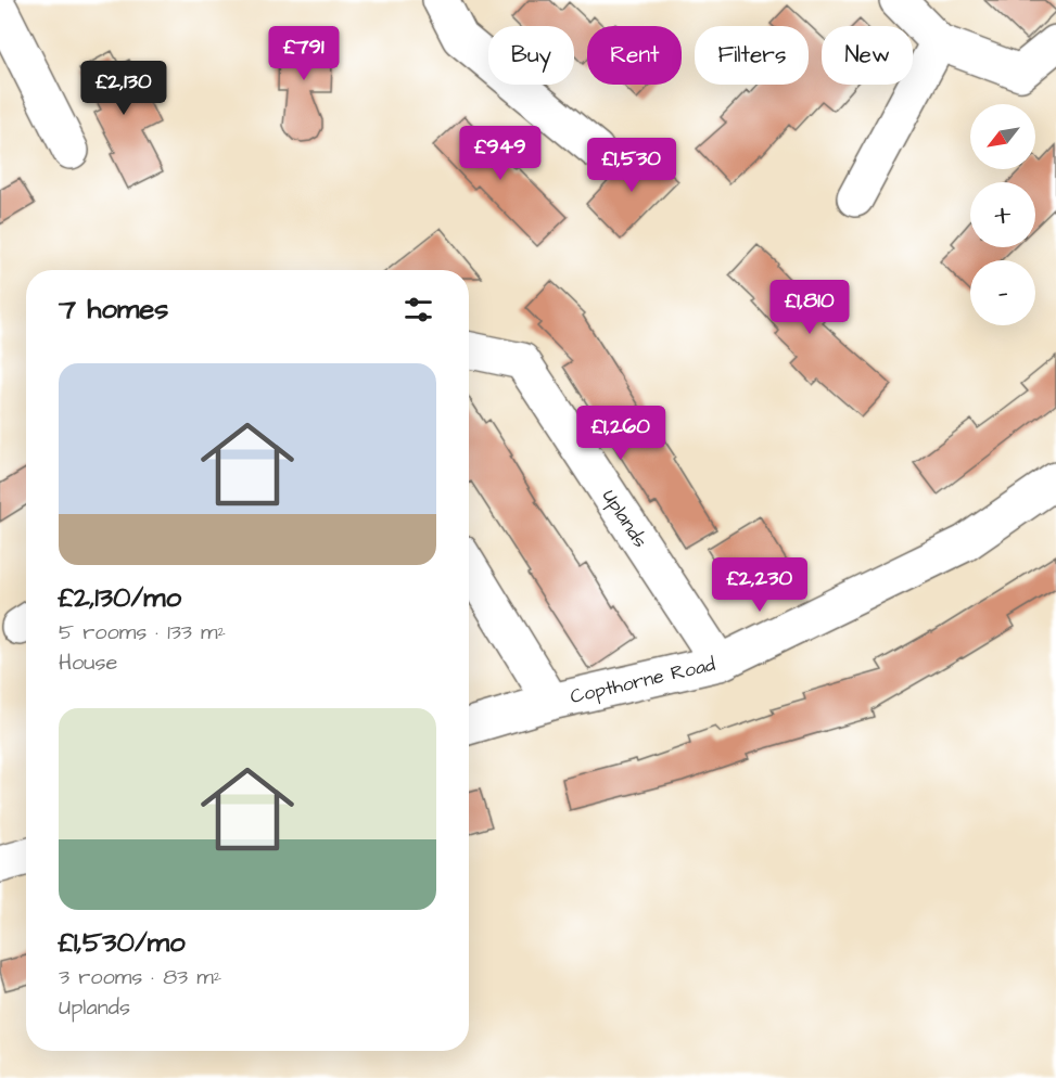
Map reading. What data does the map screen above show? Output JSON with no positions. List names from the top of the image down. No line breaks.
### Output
{"streets":{"street":["Uplands","Copthorne Road"]},"crossings":[["Uplands","Copthorne Road"]],"north":"bottom left","page":{"price":["£791","£2,130","£949","£1,530","£1,810","£1,260","£2,230"],"chip":["Buy","Rent","Filters","New"],"map_buttons":["+","−"],"heading":"7 homes","list":[{"name":"£2,130/mo","note":"5 rooms · 133 m² · House"},{"name":"£1,530/mo","note":"3 rooms · 83 m² · Uplands"}]}}
